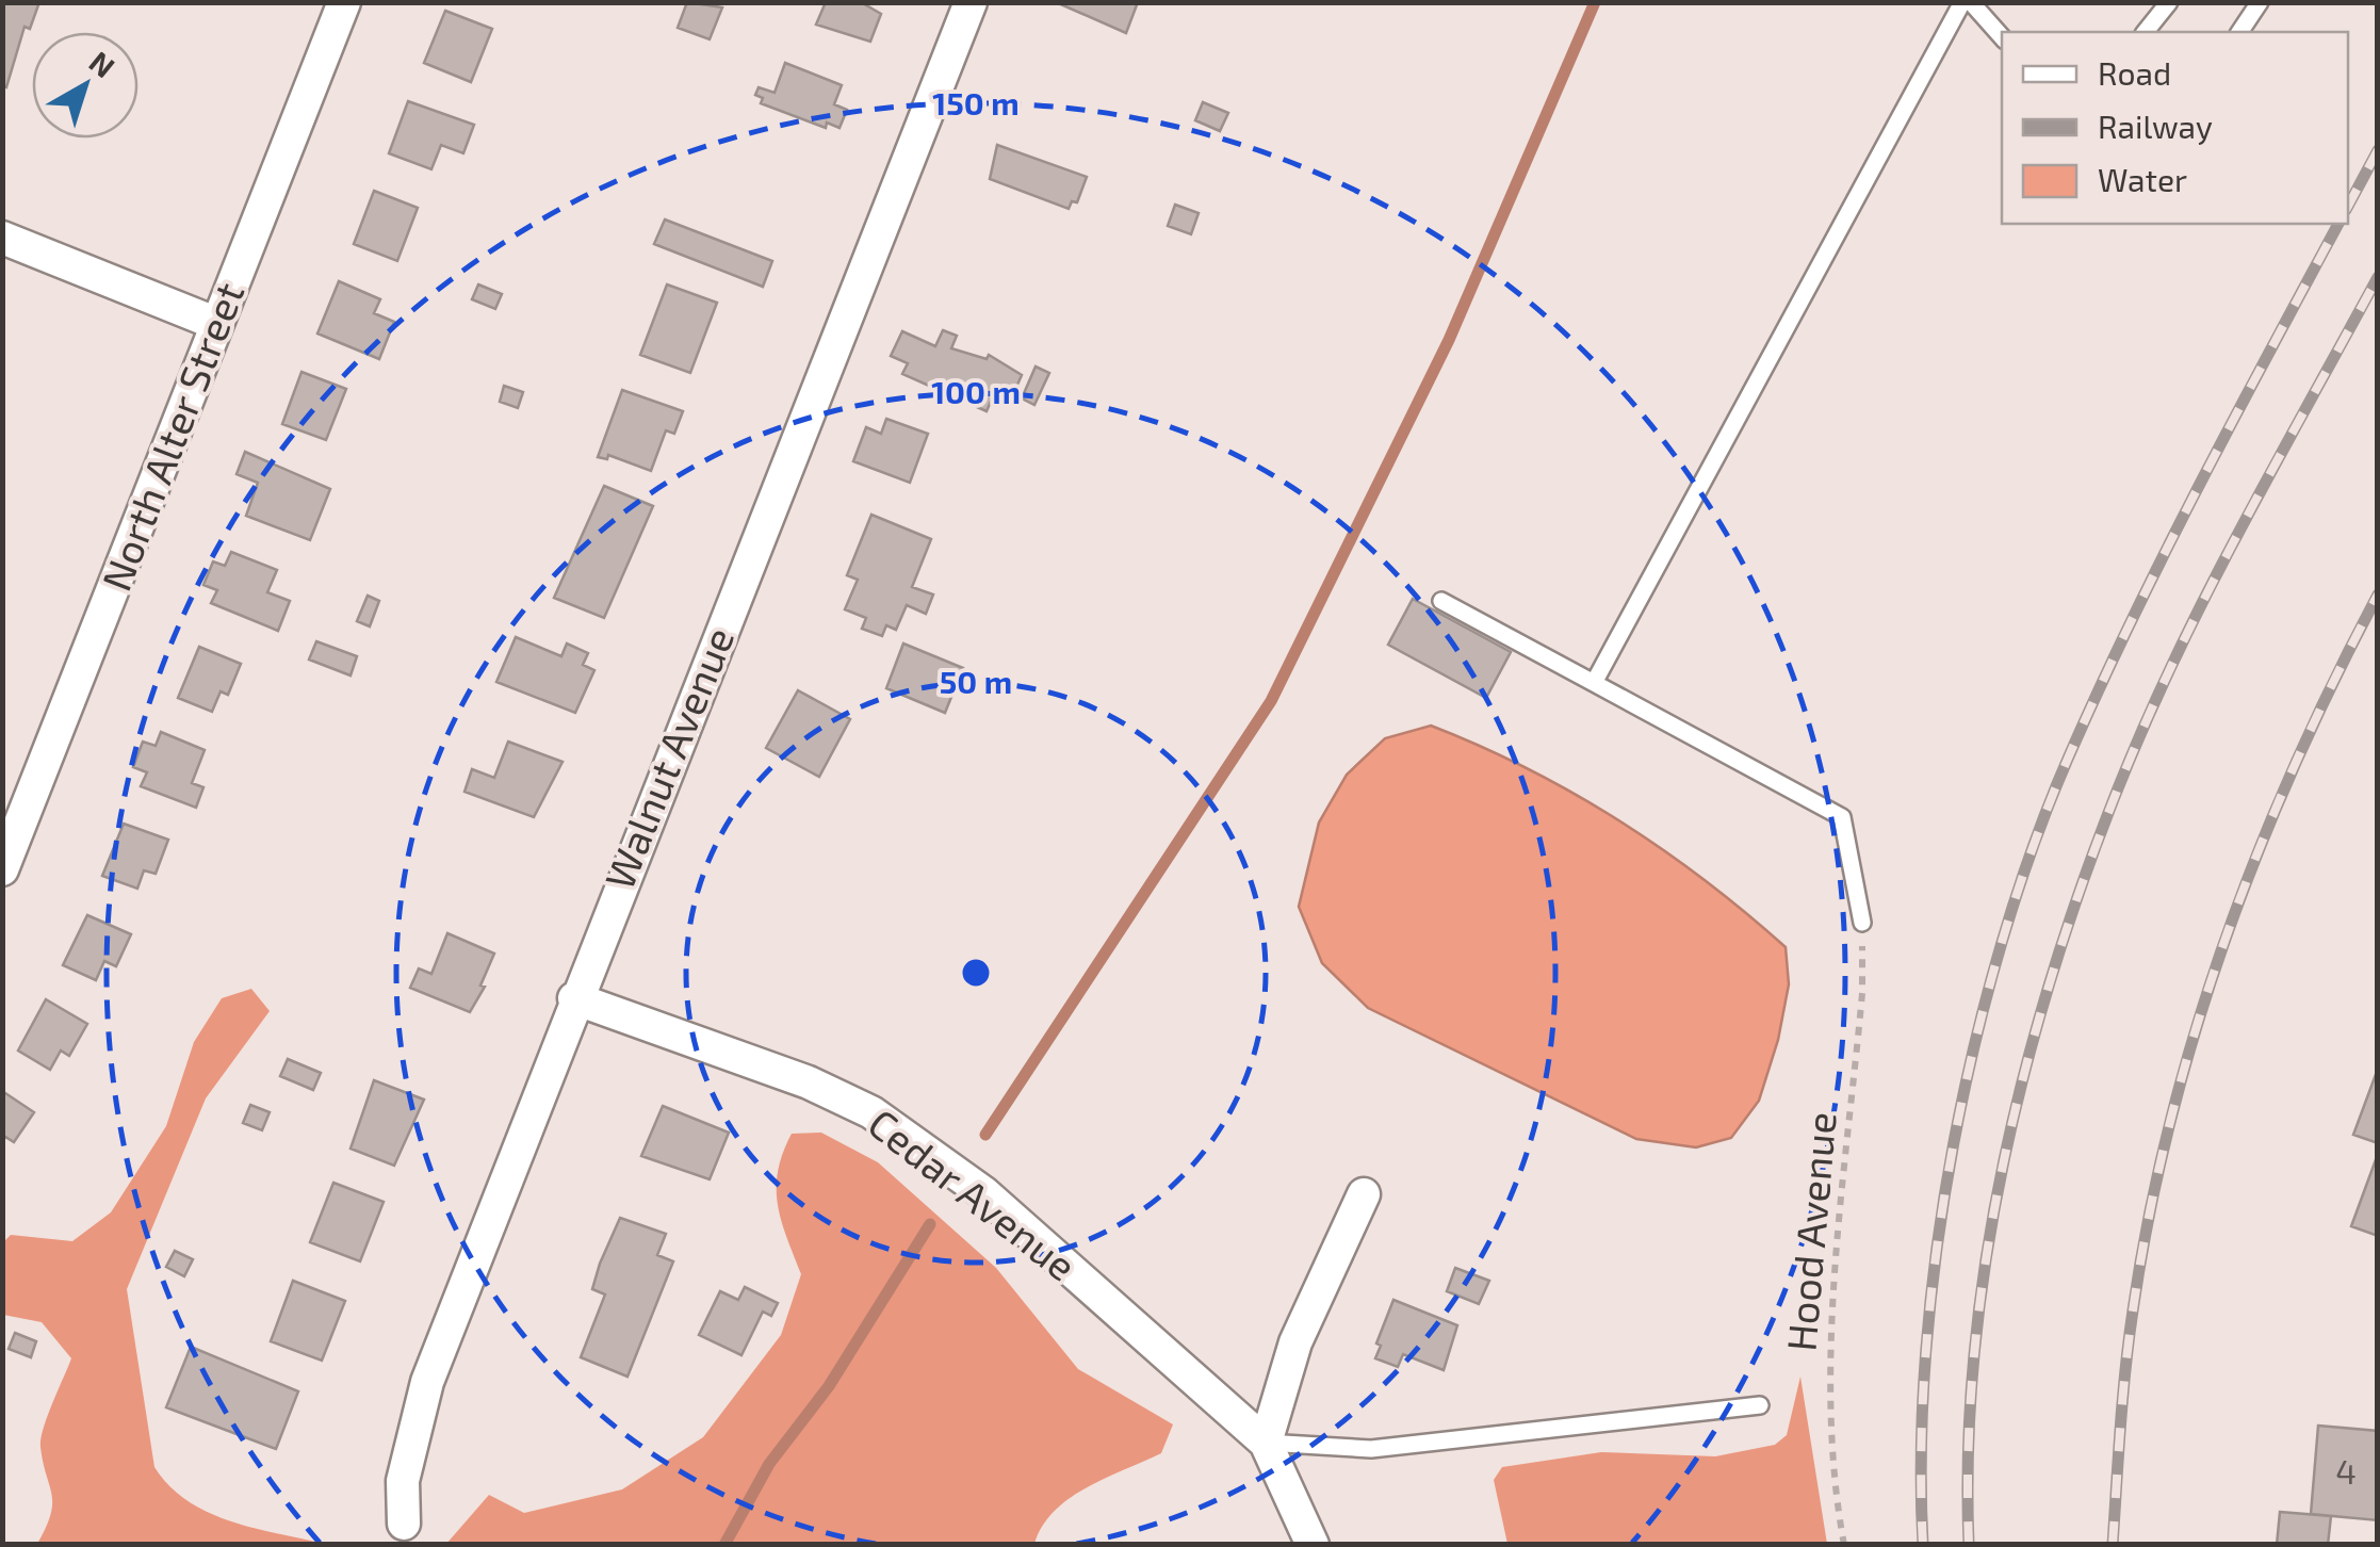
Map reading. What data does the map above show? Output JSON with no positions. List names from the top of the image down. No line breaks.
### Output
{"streets":{"street":["North Alter Street","Walnut Avenue","Cedar Avenue"],"path":["Hood Avenue"]},"crossings":[["Walnut Avenue","Cedar Avenue"]],"house_numbers":["4"],"legend":["Road","Railway","Water"],"north":"top right","rings":["150 m","100 m","50 m"]}
